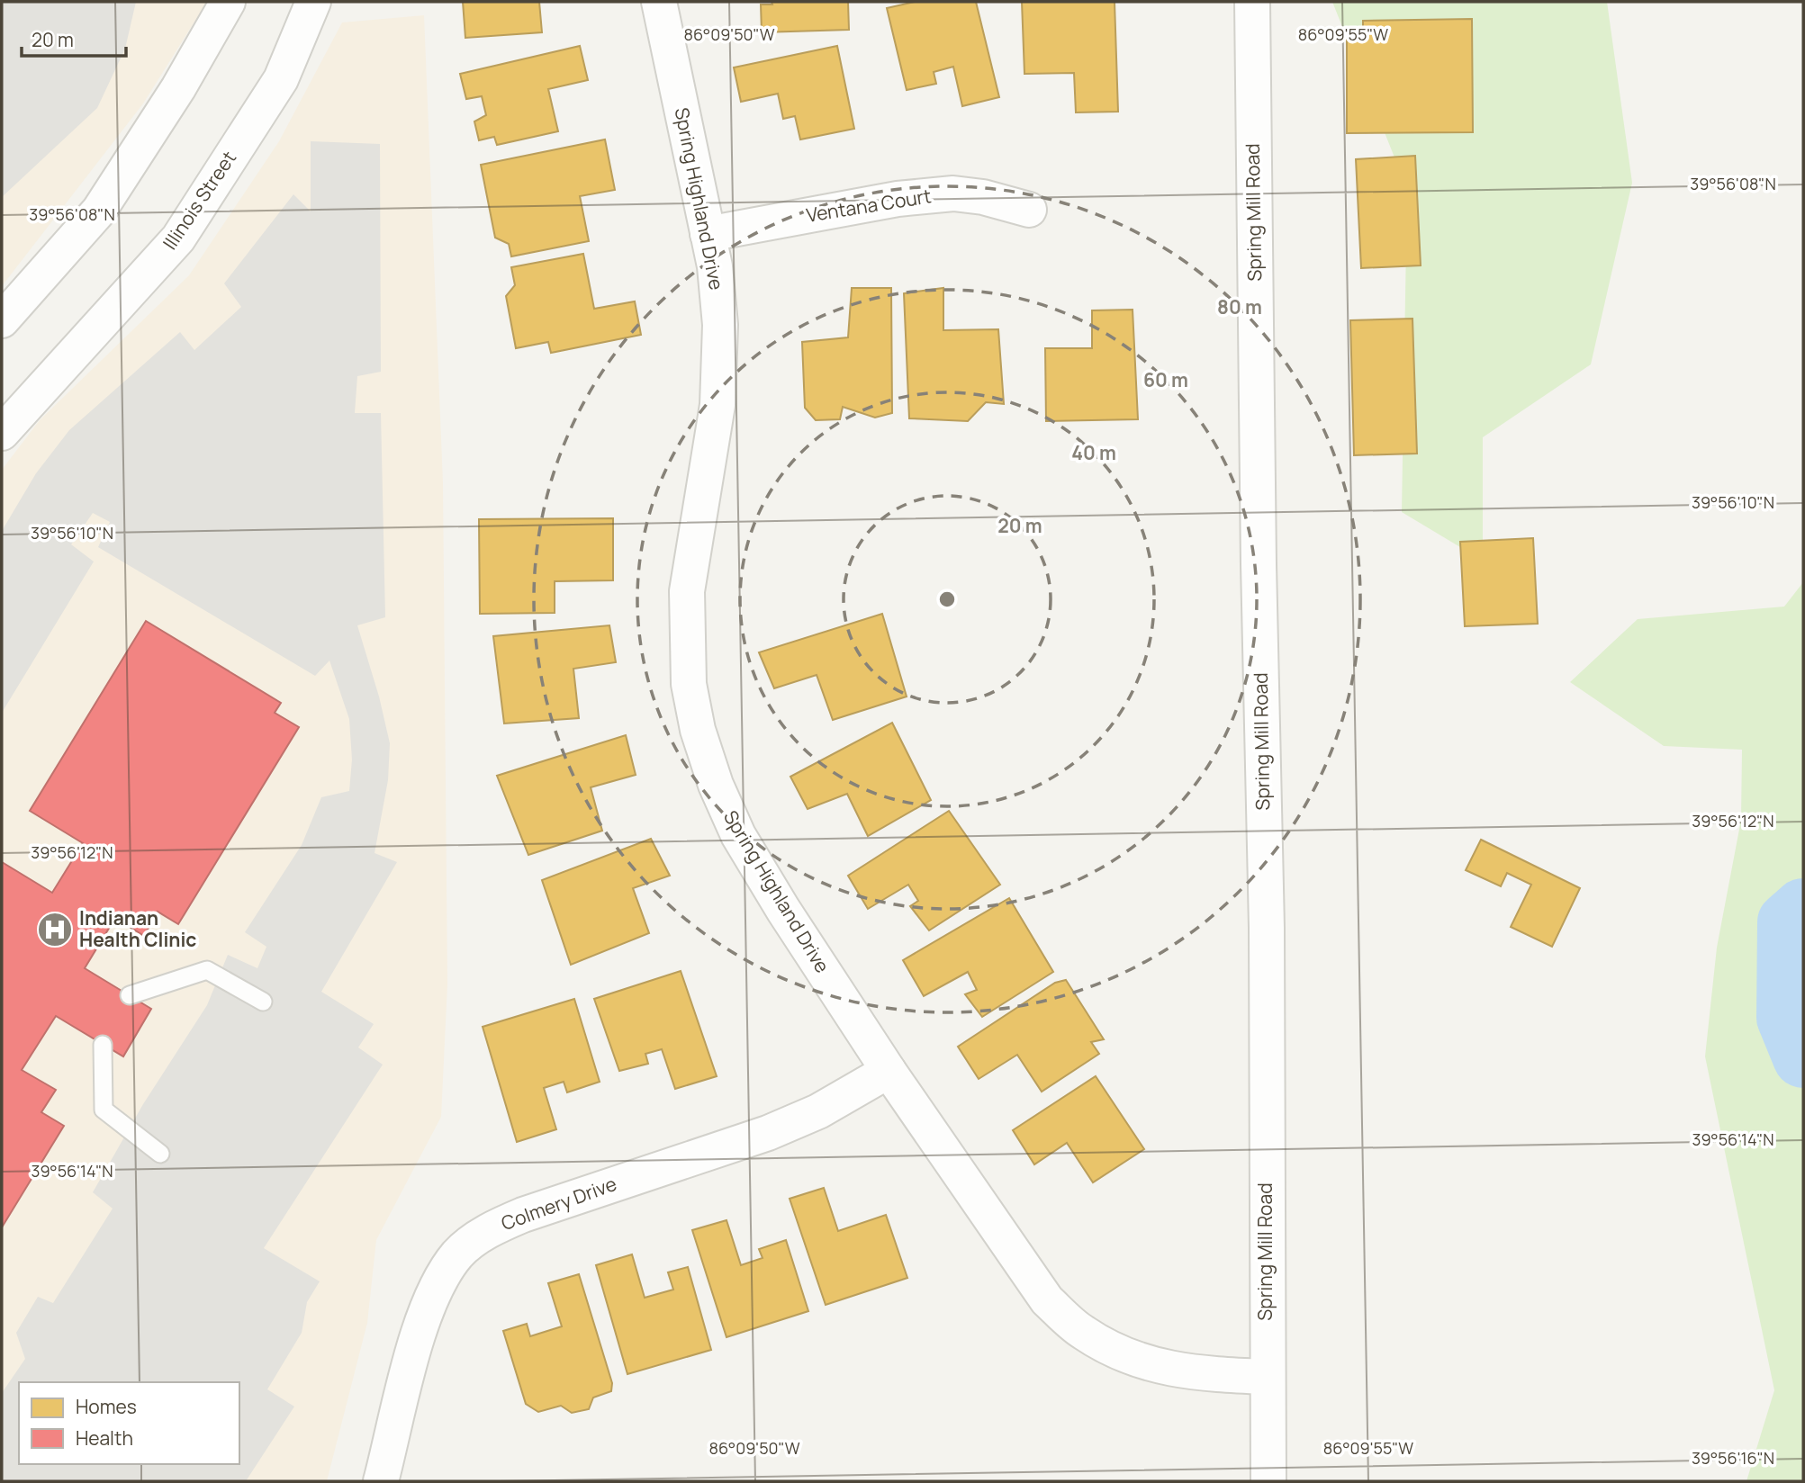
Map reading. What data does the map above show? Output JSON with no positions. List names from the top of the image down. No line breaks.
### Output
{"streets":{"street":["Spring Highland Drive","Illinois Street","Ventana Court","Spring Mill Road","Colmery Drive"]},"crossings":[["Spring Highland Drive","Ventana Court"],["Spring Highland Drive","Spring Mill Road"],["Spring Highland Drive","Colmery Drive"]],"places":{"hospital":["Indianan Health Clinic"]},"legend":["Homes","Health"],"scale_bar":"20 m","coordinates":["86°09'50\"W","86°09'55\"W","39°56'08\"N","39°56'10\"N","39°56'12\"N","39°56'14\"N","39°56'16\"N"],"rings":["80 m","60 m","40 m","20 m"]}
